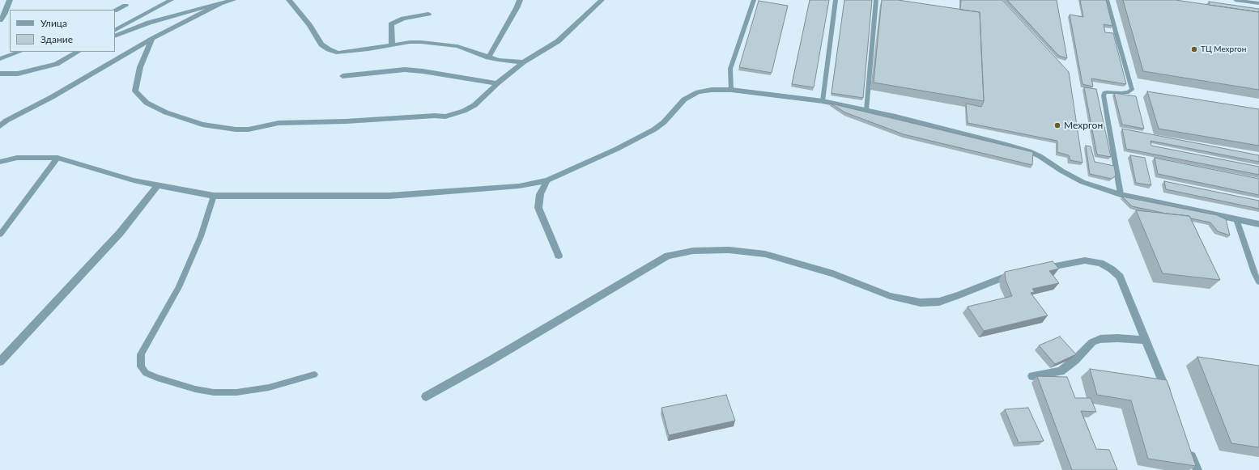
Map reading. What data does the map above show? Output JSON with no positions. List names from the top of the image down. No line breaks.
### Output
{"places":["ТЦ Мехргон","Мехргон"],"legend":["Улица","Здание"]}
